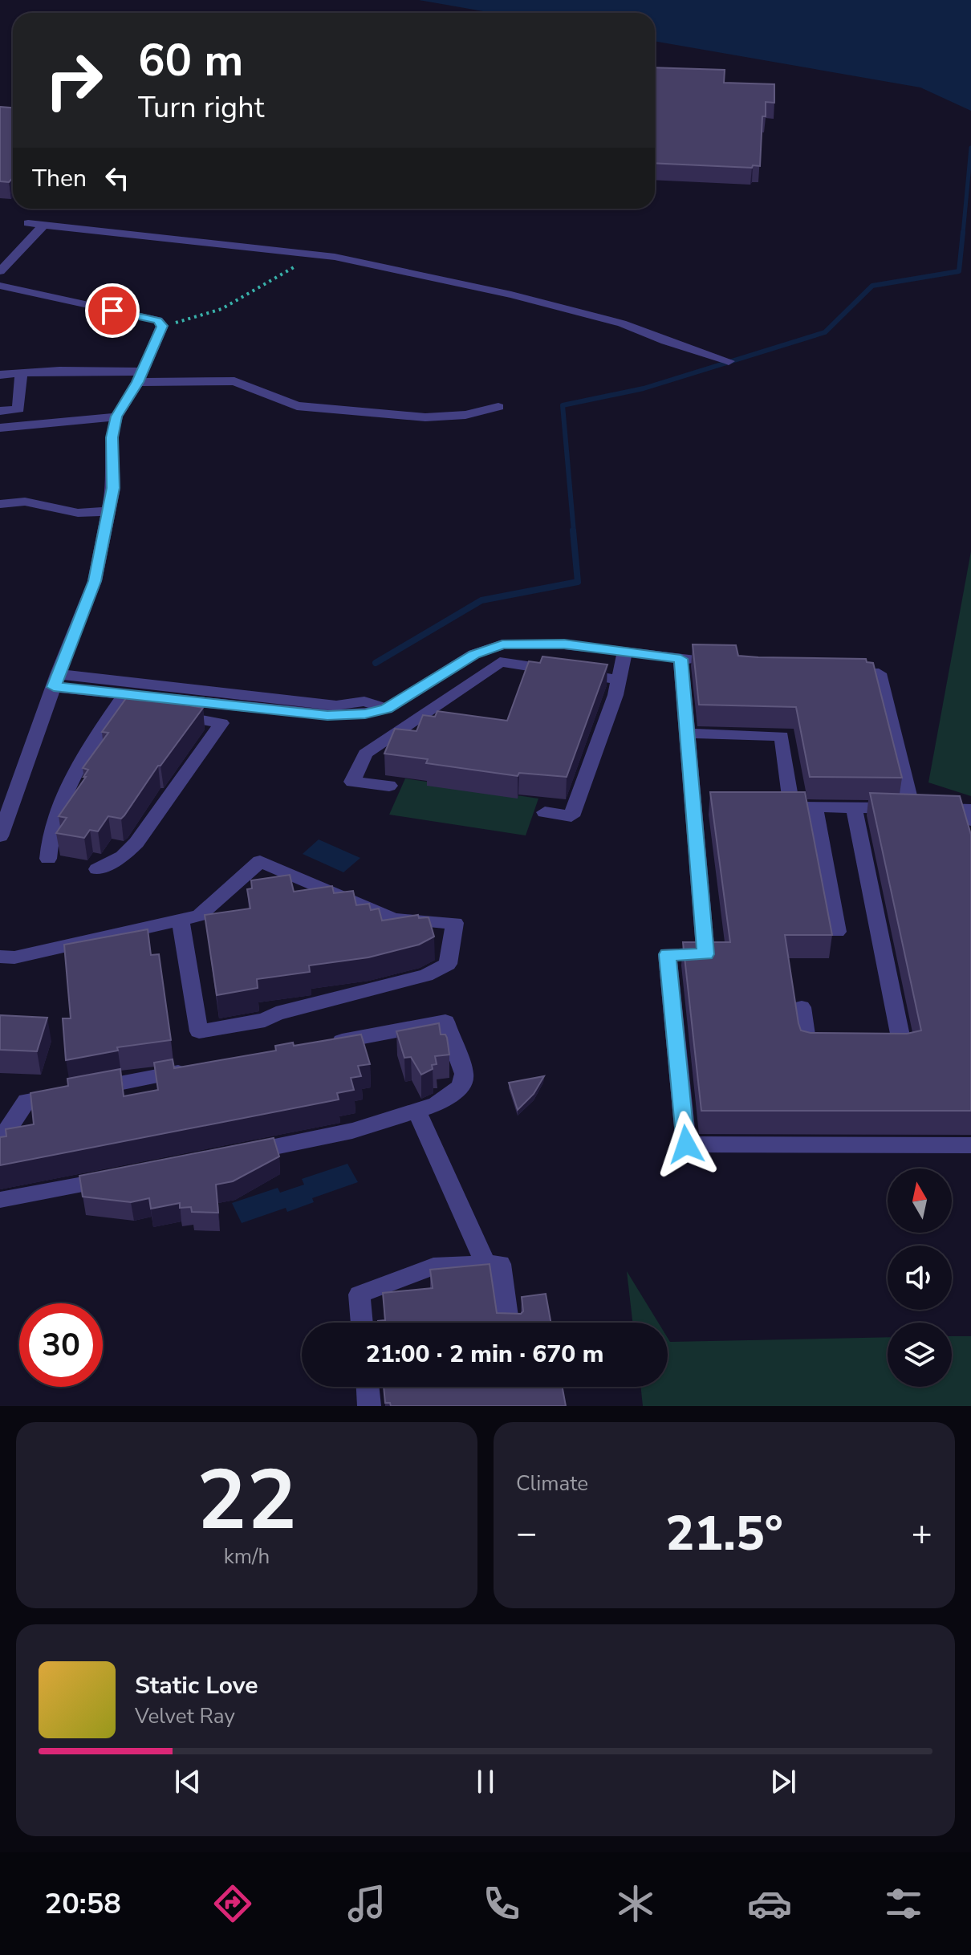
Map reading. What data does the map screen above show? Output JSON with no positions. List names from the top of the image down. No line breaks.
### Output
{"north":"top","page":{"turn":["60 m","Turn right"],"then":"Then","limit":"30","trip":"21:00 · 2 min · 670 m","tile":[["22","km/h"],"Climate"],"heat":["−","21.5°","+"],"song":["Static Love","Velvet Ray"],"tabs":"20:58"}}
